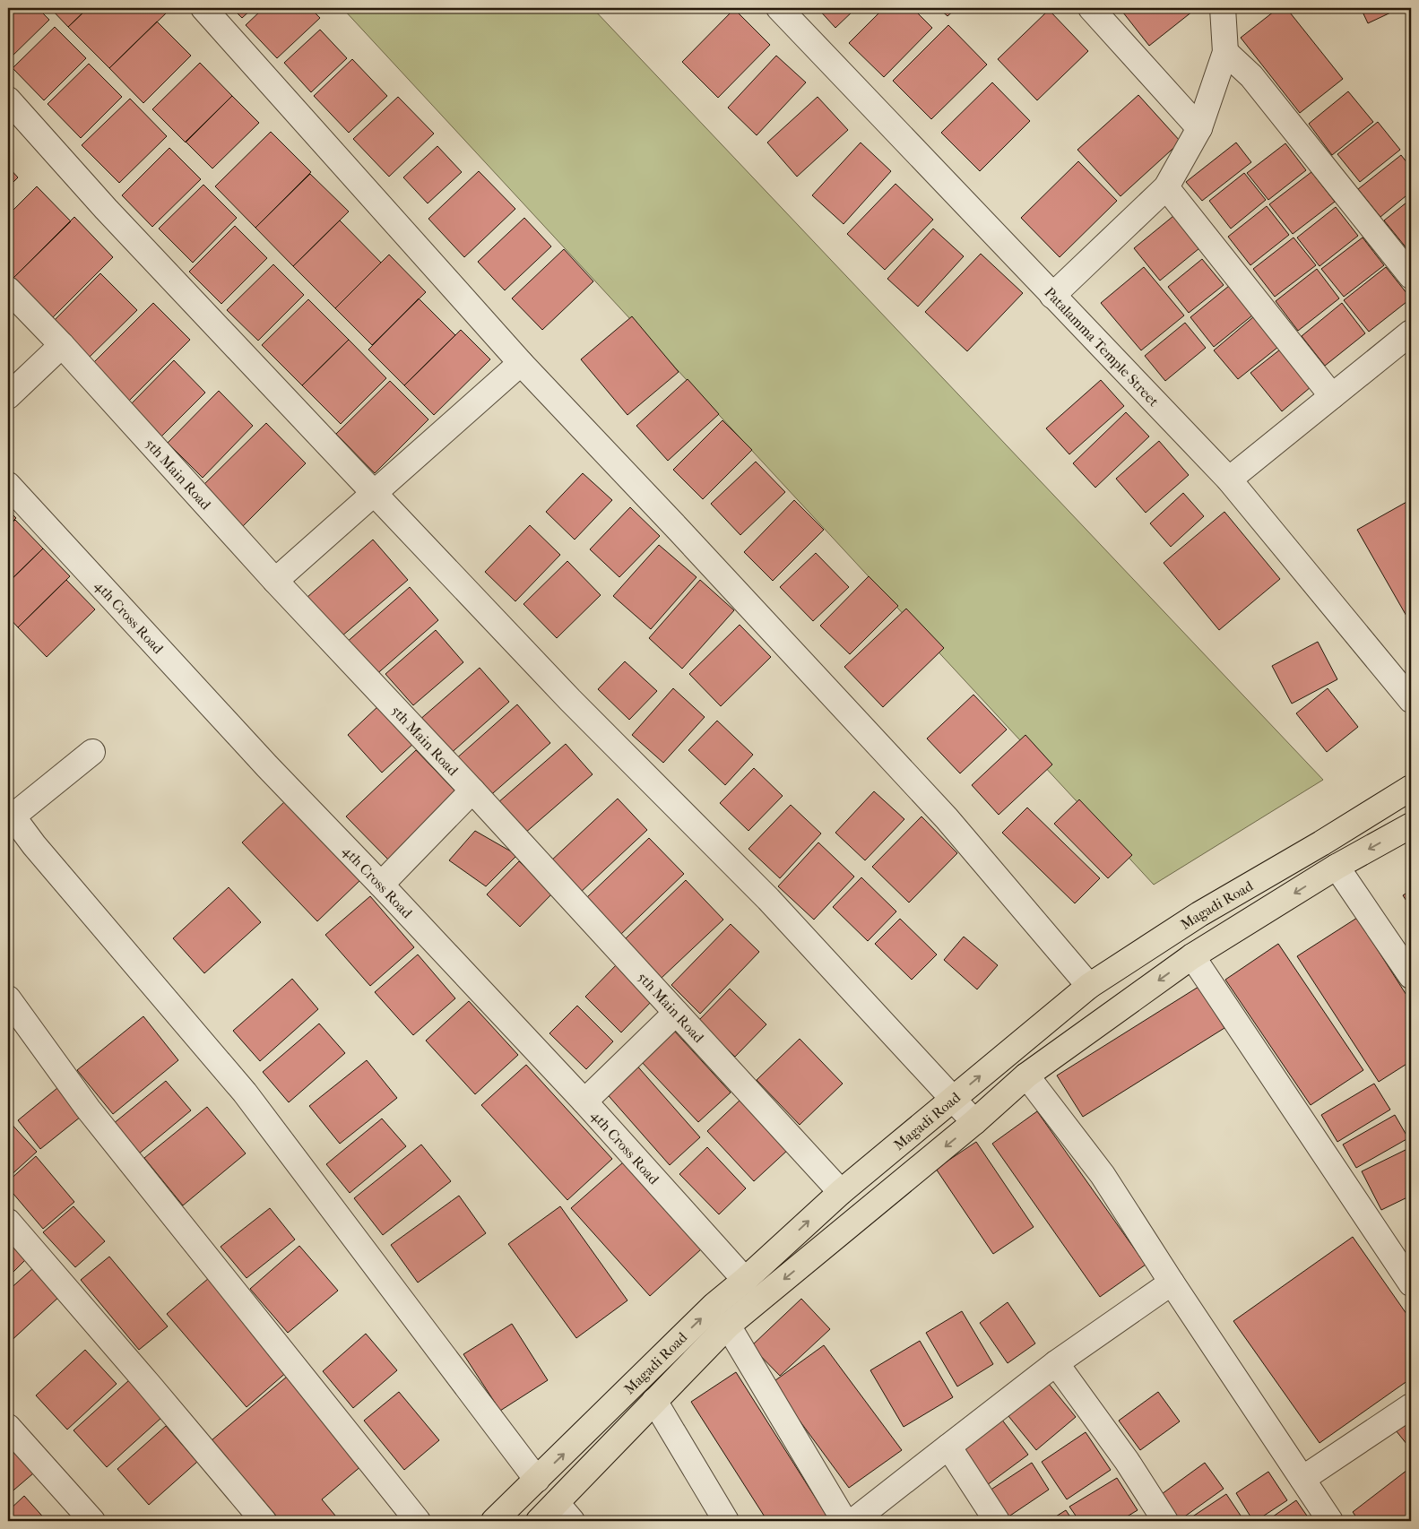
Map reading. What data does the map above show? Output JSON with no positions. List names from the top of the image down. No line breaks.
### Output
{"streets":{"main road":["Magadi Road"],"street":["Patalamma Temple Street","5th Main Road","4th Cross Road"]},"crossings":[["5th Main Road","Magadi Road"],["4th Cross Road","Magadi Road"]]}
